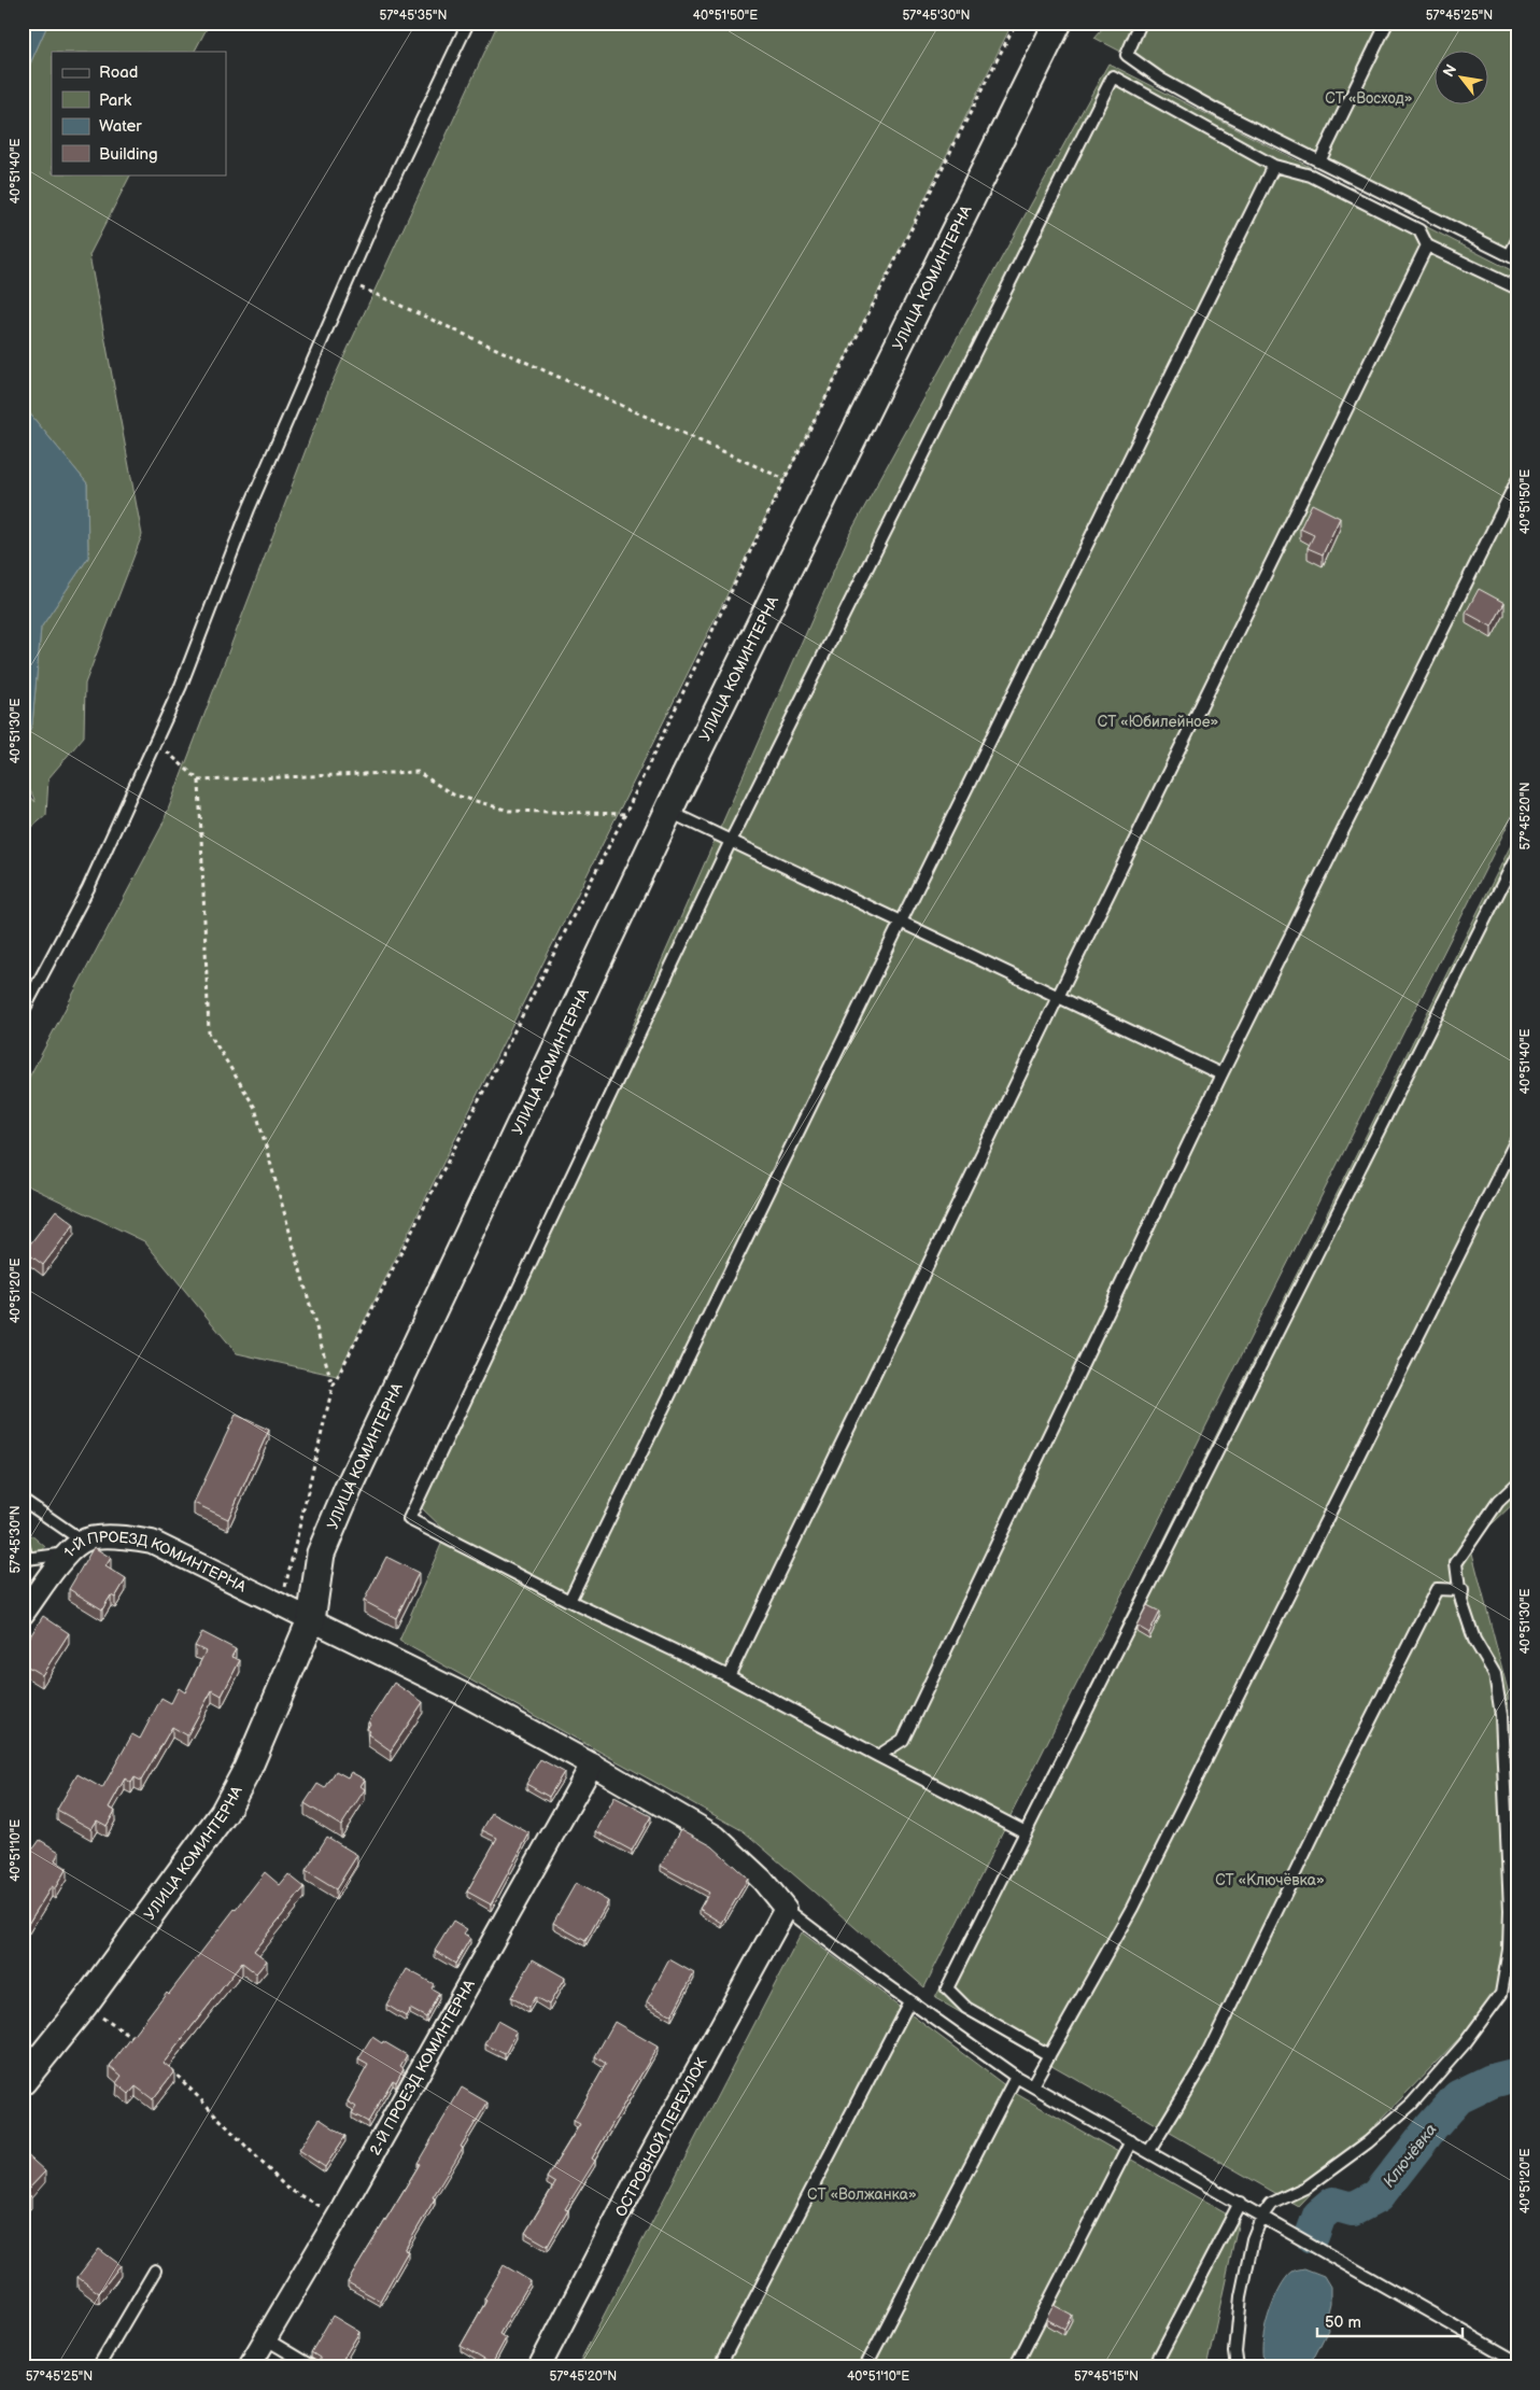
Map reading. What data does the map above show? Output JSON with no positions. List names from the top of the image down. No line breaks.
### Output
{"streets":{"street":["УЛИЦА КОМИНТЕРНА","1-Й ПРОЕЗД КОМИНТЕРНА","2-Й ПРОЕЗД КОМИНТЕРНА","ОСТРОВНОЙ ПЕРЕУЛОК"]},"crossings":[["УЛИЦА КОМИНТЕРНА","1-Й ПРОЕЗД КОМИНТЕРНА"],["1-Й ПРОЕЗД КОМИНТЕРНА","2-Й ПРОЕЗД КОМИНТЕРНА"],["1-Й ПРОЕЗД КОМИНТЕРНА","ОСТРОВНОЙ ПЕРЕУЛОК"]],"water":["Ключёвка"],"parks":["СТ «Восход»","СТ «Юбилейное»","СТ «Ключёвка»","СТ «Волжанка»"],"legend":["Road","Park","Water","Building"],"scale_bar":"50 m","north":"top left","coordinates":["57°45'35\"N","40°51'50\"E","57°45'30\"N","57°45'25\"N","40°51'40\"E","40°51'30\"E","57°45'20\"N","40°51'20\"E","40°51'10\"E","57°45'15\"N"]}
